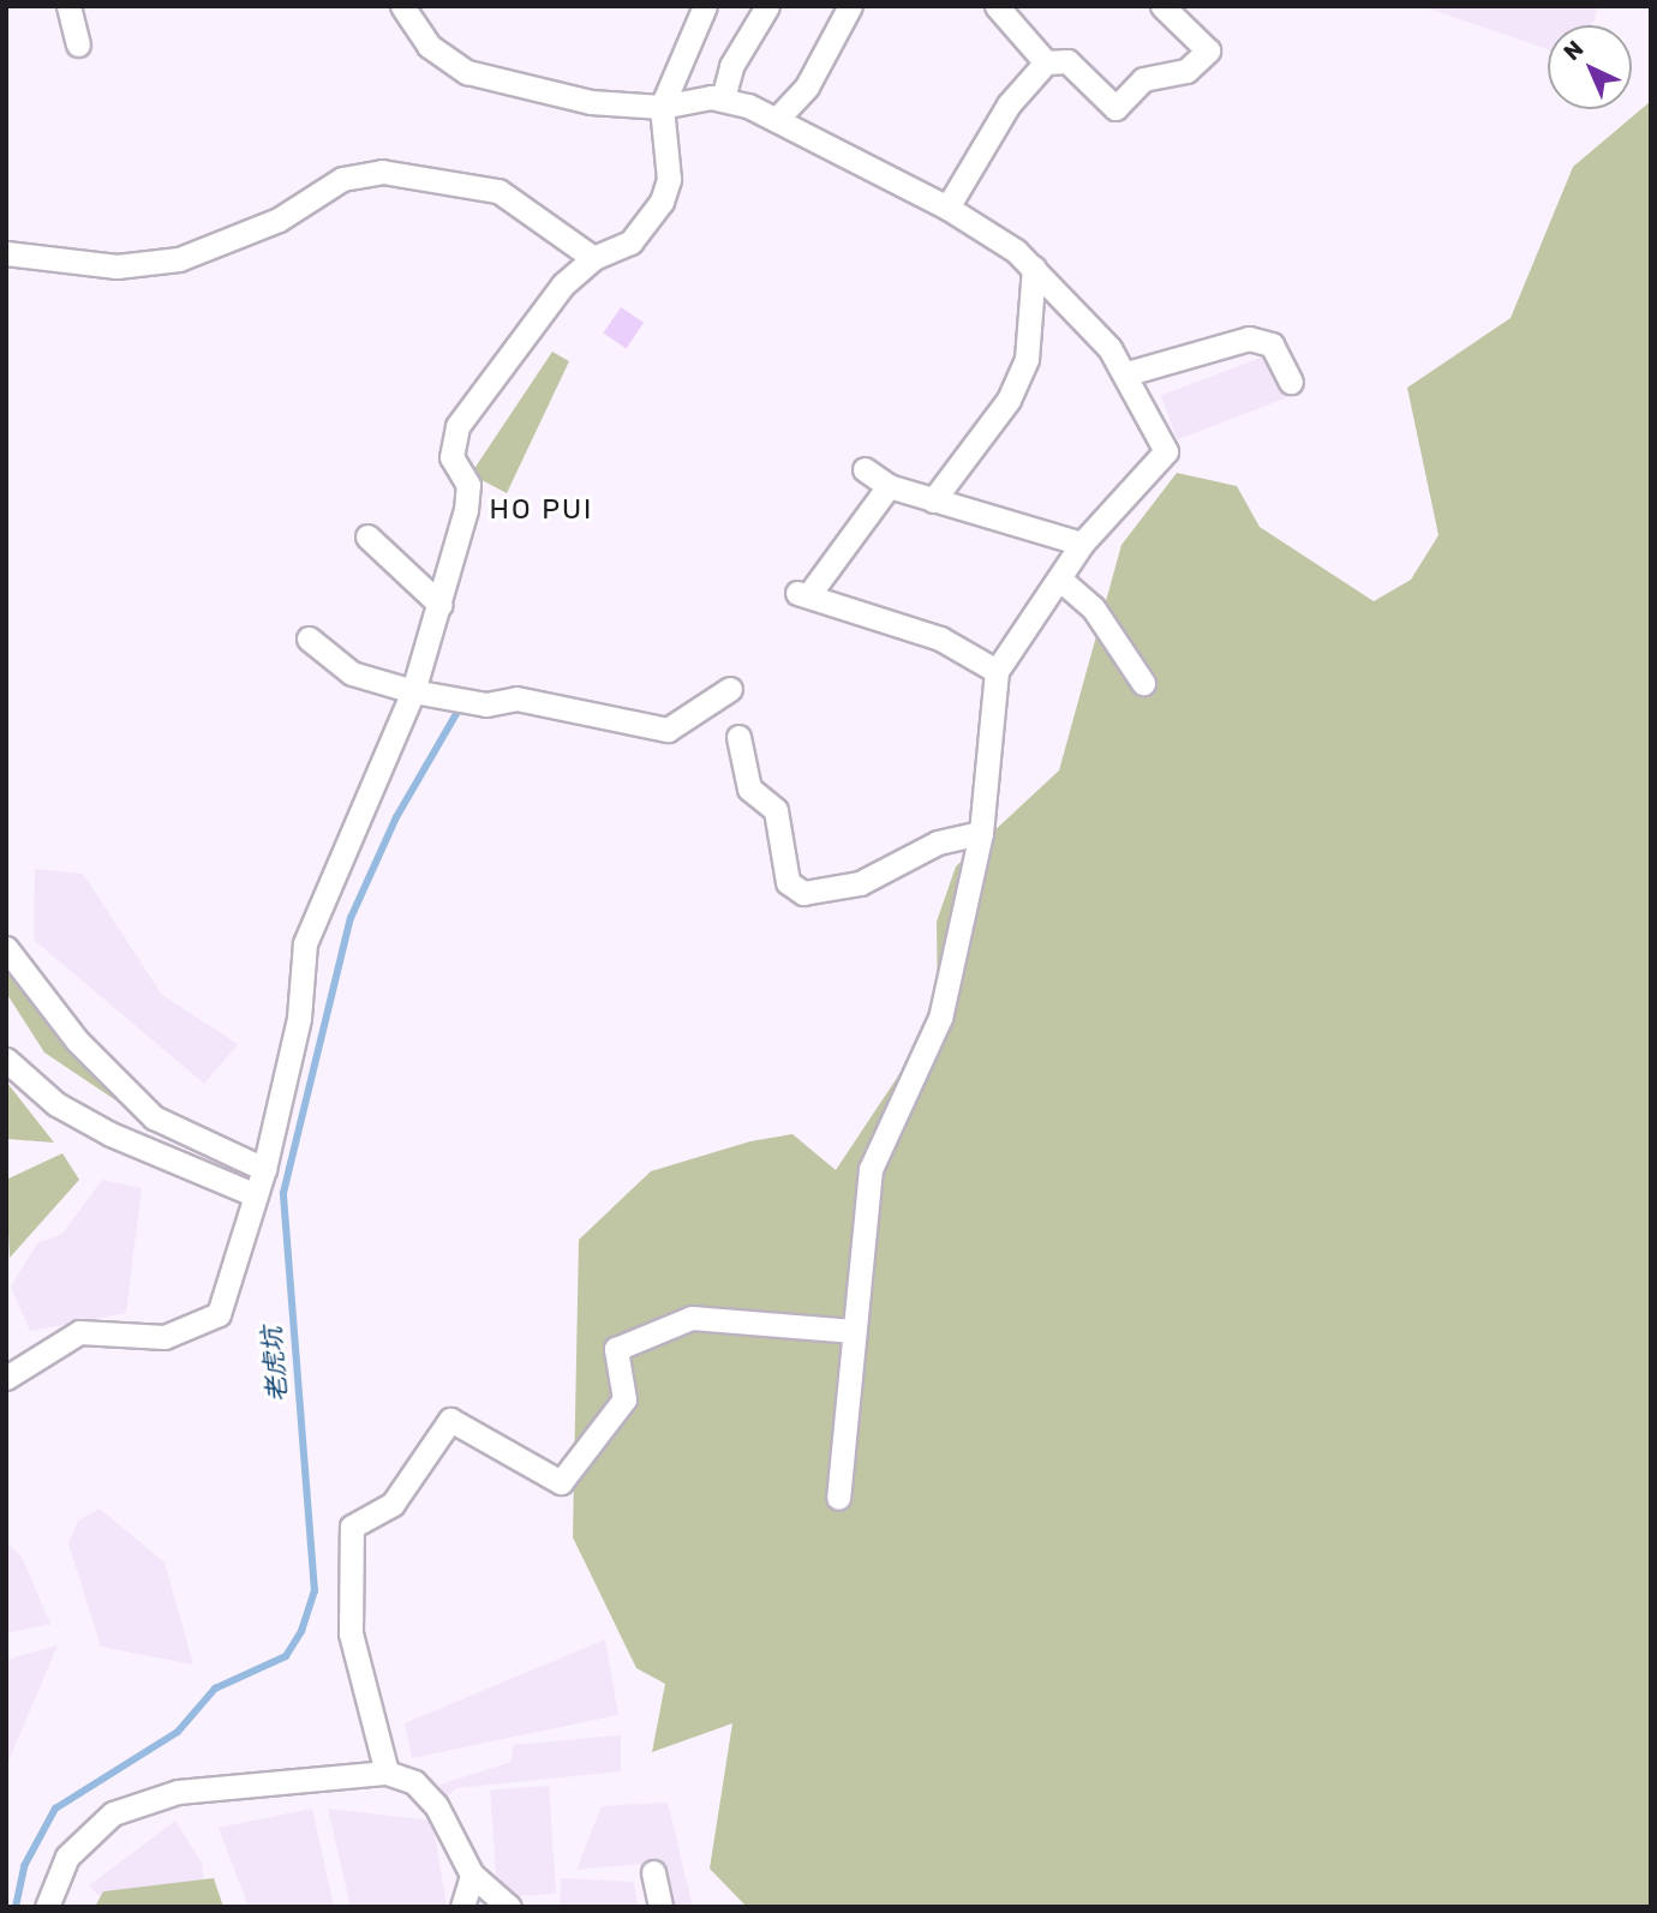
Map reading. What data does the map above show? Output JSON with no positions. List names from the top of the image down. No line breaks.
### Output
{"districts":["HO PUI"],"water":["老虎坑"],"north":"top left"}
